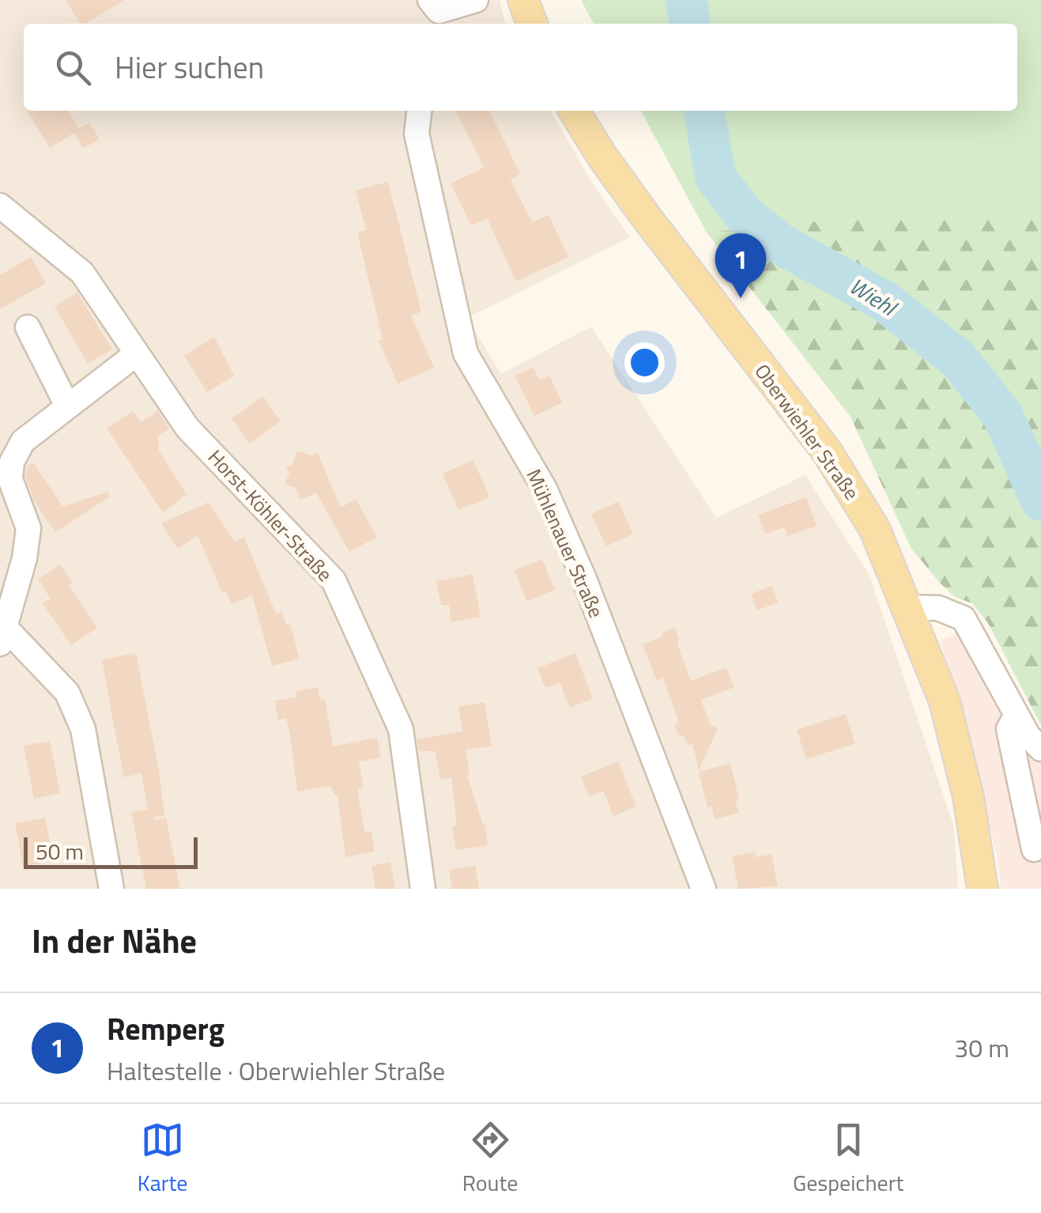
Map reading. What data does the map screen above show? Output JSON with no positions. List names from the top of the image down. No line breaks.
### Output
{"streets":{"main road":["Oberwiehler Straße"],"street":["Horst-Köhler-Straße","Mühlenauer Straße"]},"water":["Wiehl"],"scale_bar":"50 m","page":{"search":"Hier suchen","pins":"1","scale":"50 m","heading":"In der Nähe","list":[{"mark":"1","name":"Remperg","note":"Haltestelle · Oberwiehler Straße","value":"30 m"}],"nav":["Karte","Route","Gespeichert"]}}
